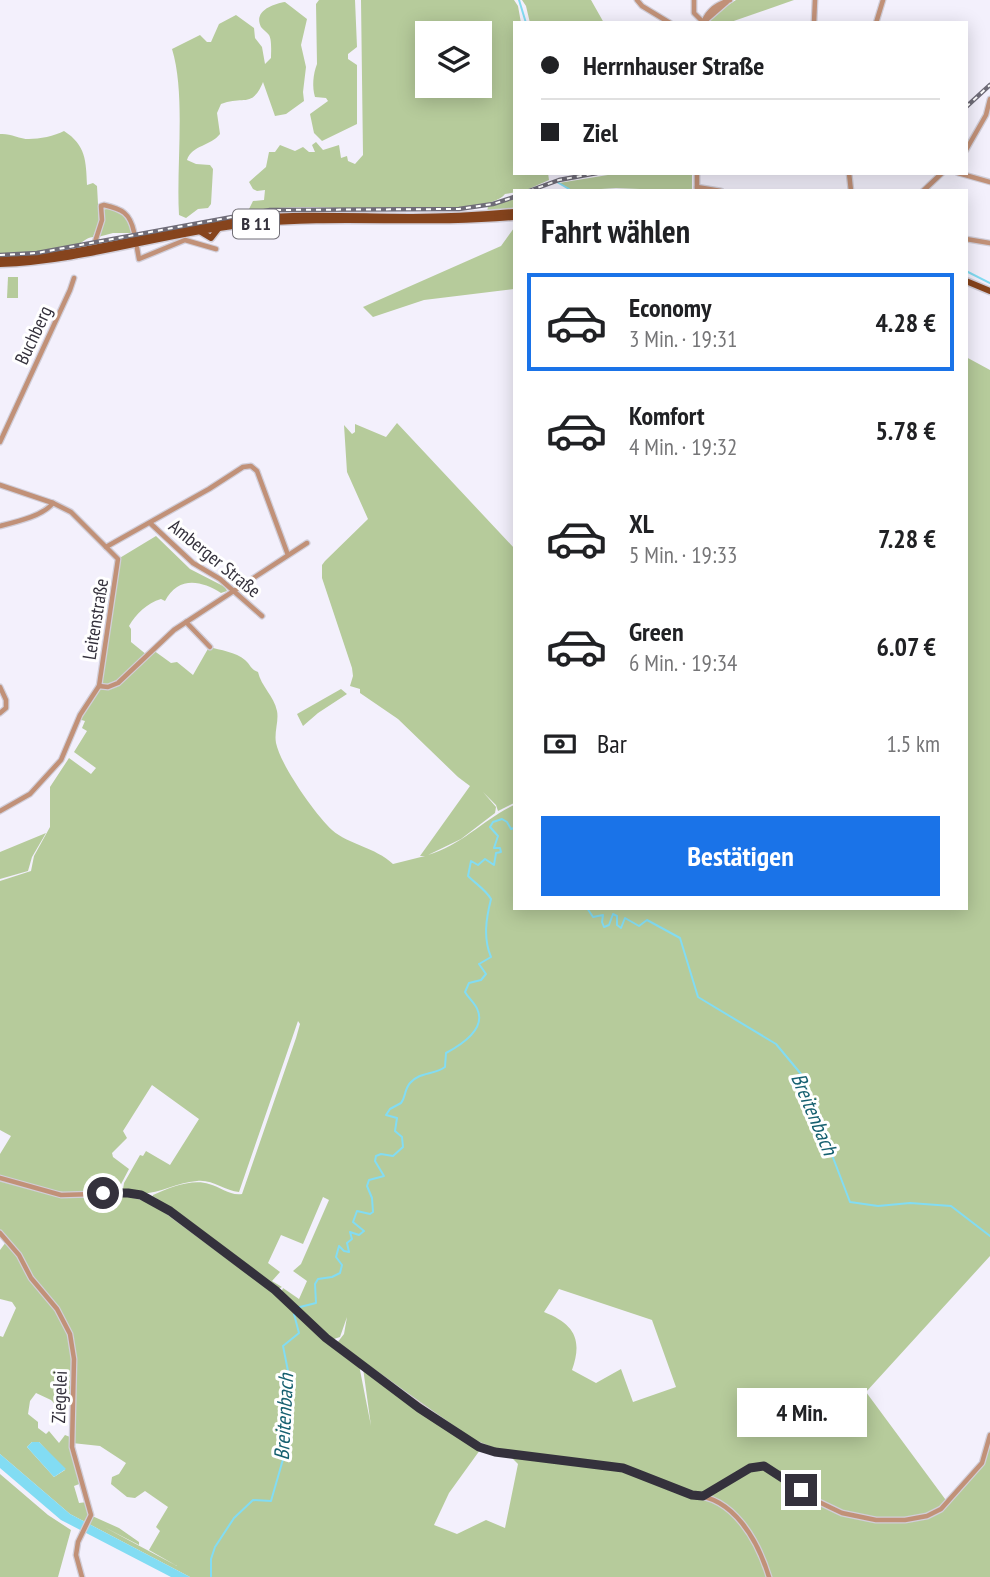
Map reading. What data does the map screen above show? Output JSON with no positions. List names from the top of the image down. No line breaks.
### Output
{"streets":{"main road":["B 11"],"street":["Buchberg","Amberger Straße","Leitenstraße","Ziegelei"]},"crossings":[["Amberger Straße","Leitenstraße"]],"water":["Breitenbach"],"page":{"banner":["Herrnhauser Straße","Ziel"],"heading":"Fahrt wählen","list":[{"name":"Economy","note":"3 Min. · 19:31","value":"4.28 €"},{"name":"Komfort","note":"4 Min. · 19:32","value":"5.78 €"},{"name":"XL","note":"5 Min. · 19:33","value":"7.28 €"},{"name":"Green","note":"6 Min. · 19:34","value":"6.07 €"}],"pay":["Bar","1.5 km"],"buttons":"Bestätigen","bubble":"4 Min."}}
